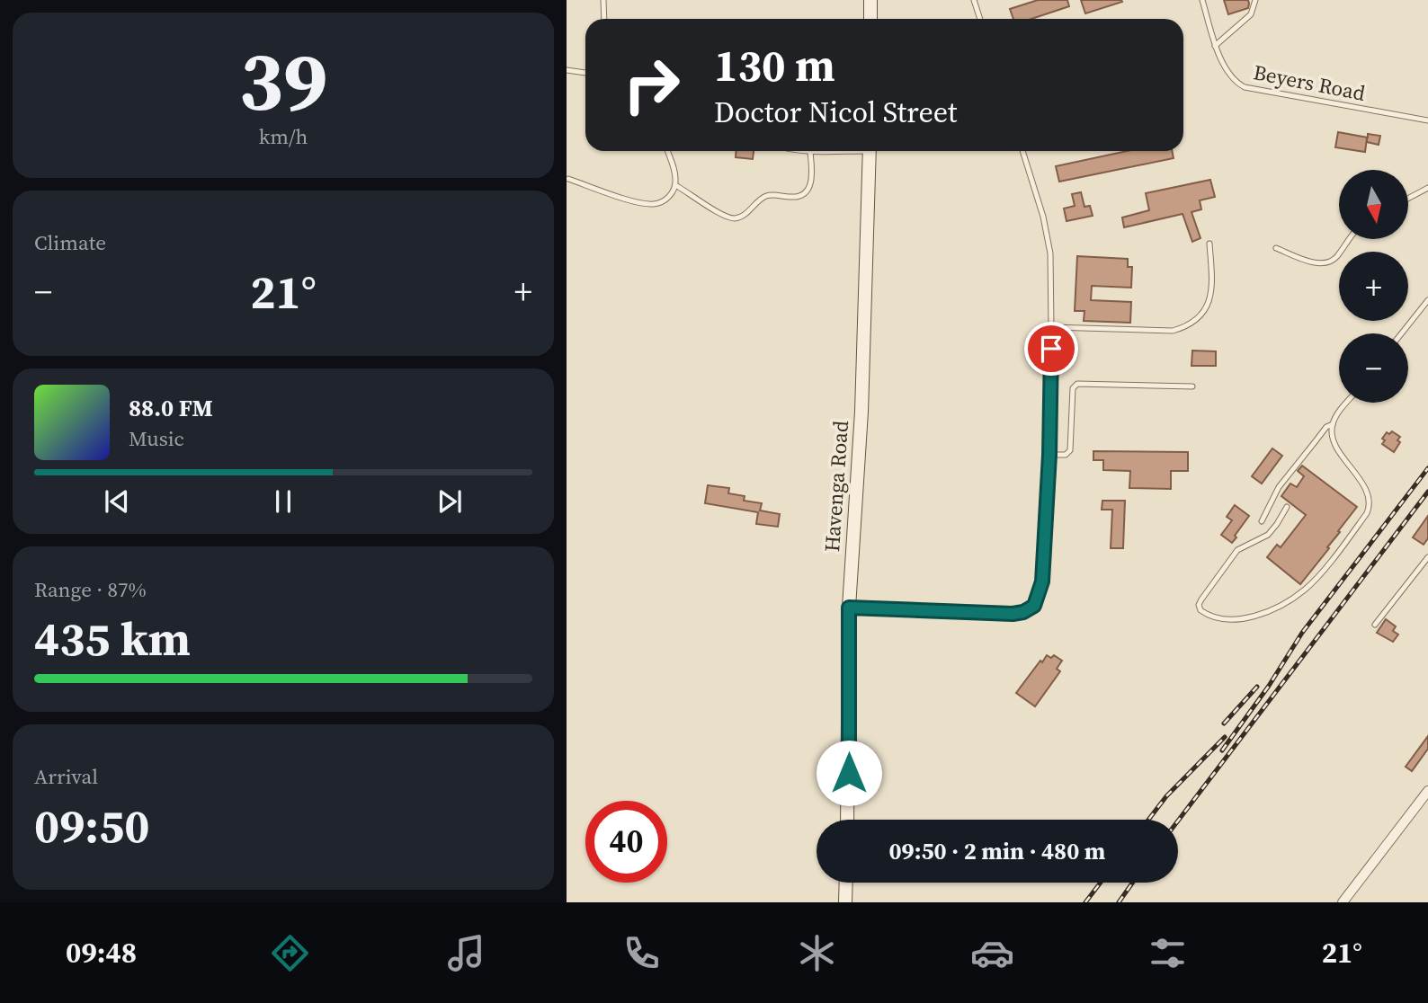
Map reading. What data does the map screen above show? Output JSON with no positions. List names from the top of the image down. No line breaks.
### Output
{"streets":{"street":["Havenga Road"],"lane":["Beyers Road"]},"north":"bottom","page":{"tile":[["39","km/h"],"Climate",["Range · 87%","435 km"],["Arrival","09:50"]],"turn":["130 m","Doctor Nicol Street"],"map_buttons":["+","−"],"heat":["−","21°","+"],"song":["88.0 FM","Music"],"limit":"40","trip":"09:50 · 2 min · 480 m","tabs":["09:48","21°"]}}
